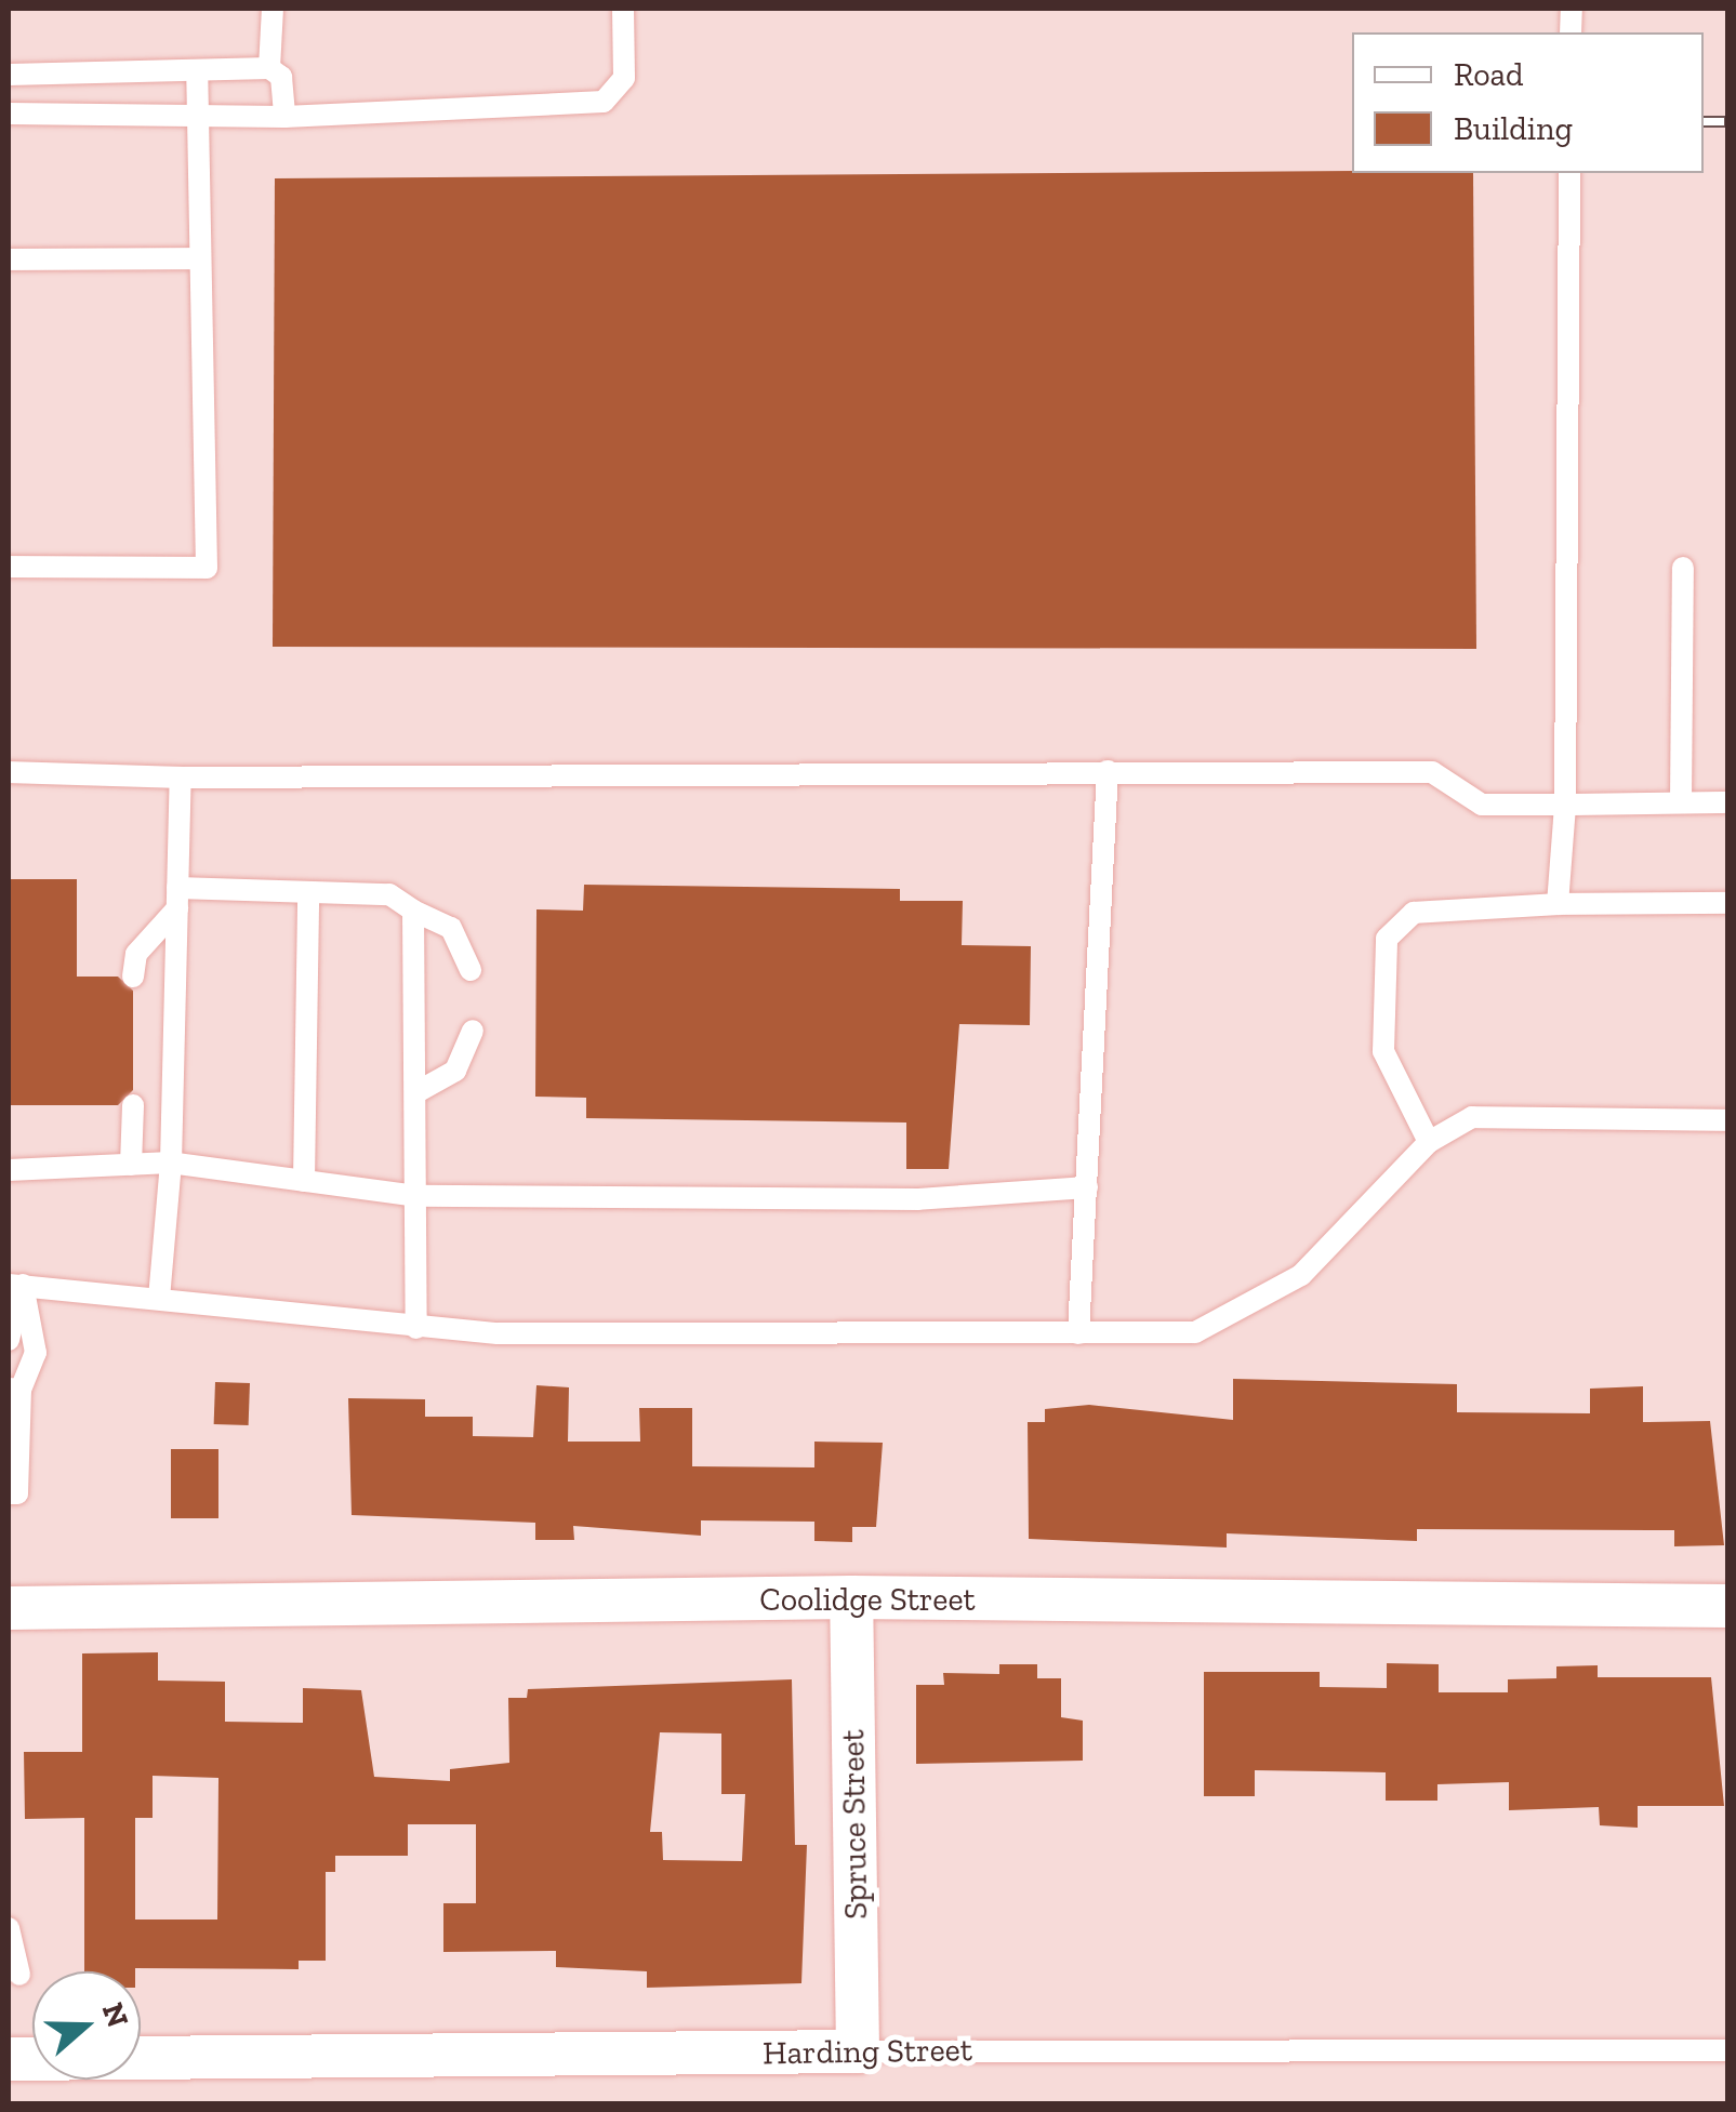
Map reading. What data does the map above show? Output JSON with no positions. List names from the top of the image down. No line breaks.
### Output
{"streets":{"street":["Coolidge Street","Spruce Street","Harding Street"]},"crossings":[["Coolidge Street","Spruce Street"],["Spruce Street","Harding Street"]],"legend":["Road","Building"],"north":"right"}
